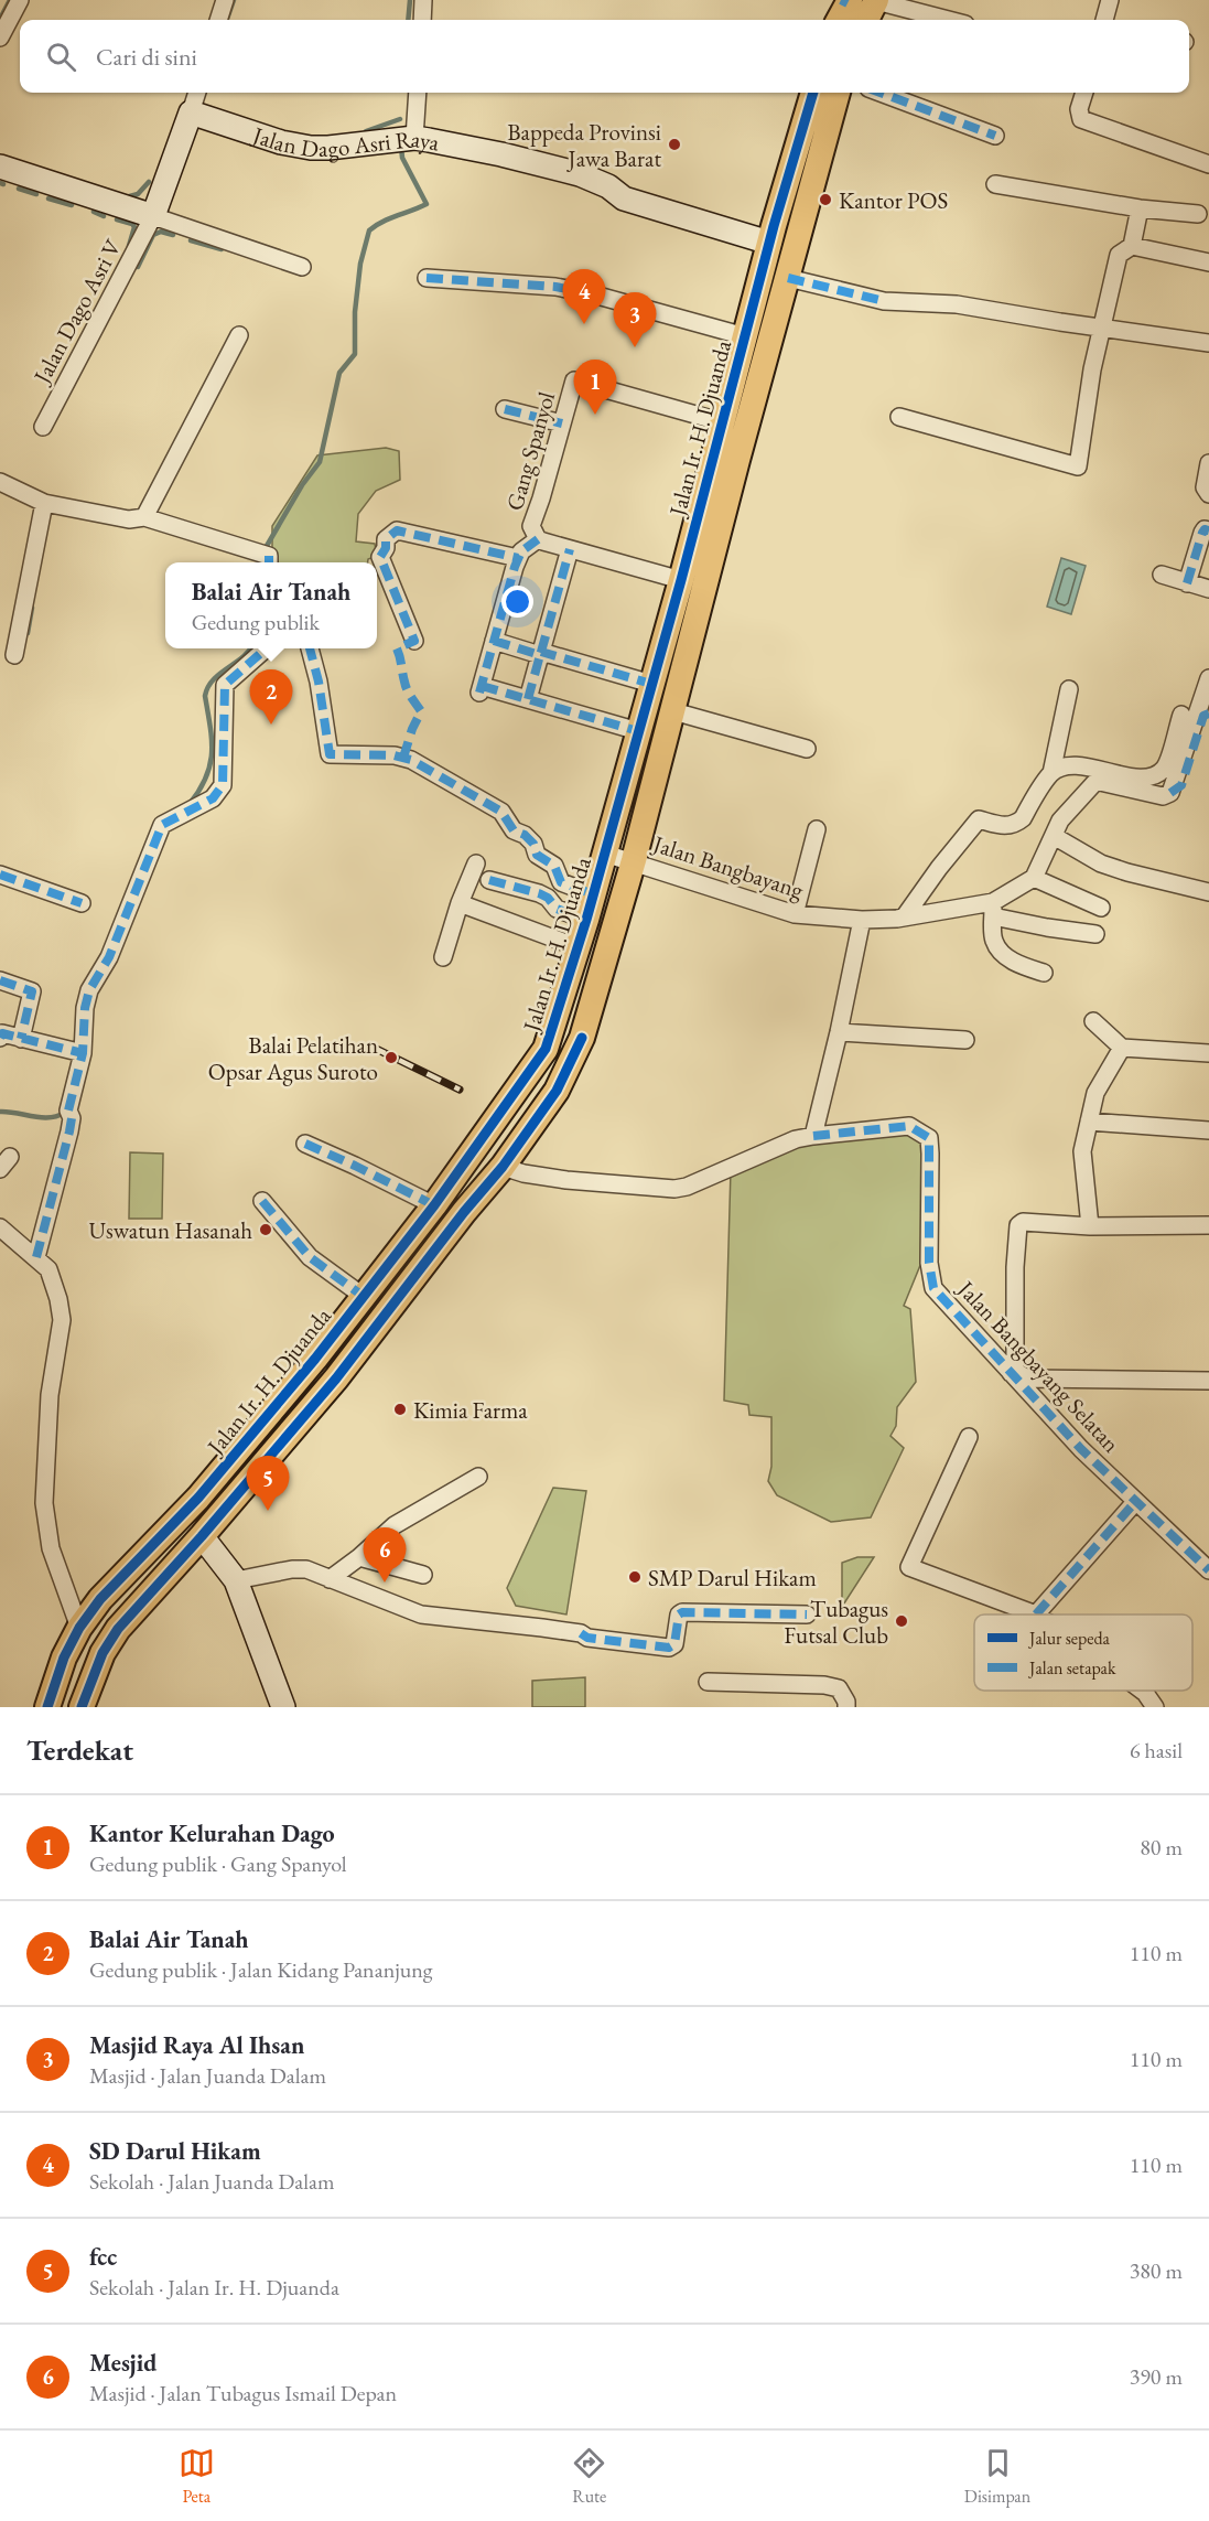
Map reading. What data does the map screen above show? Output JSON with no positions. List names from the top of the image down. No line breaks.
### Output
{"streets":{"main road":["Jalan Ir. H. Djuanda"],"street":["Jalan Dago Asri Raya","Jalan Dago Asri V","Gang Spanyol","Jalan Bangbayang","Jalan Bangbayang Selatan"]},"crossings":[["Jalan Dago Asri Raya","Jalan Ir. H. Djuanda"],["Jalan Ir. H. Djuanda","Gang Spanyol"],["Jalan Ir. H. Djuanda","Jalan Bangbayang"],["Jalan Ir. H. Djuanda","Jalan Bangbayang Selatan"]],"places":["Bappeda Provinsi Jawa Barat","Kantor POS","Balai Pelatihan Opsar Agus Suroto","Uswatun Hasanah","Kimia Farma","SMP Darul Hikam","Tubagus Futsal Club"],"legend":["Jalur sepeda","Jalan setapak"],"page":{"search":"Cari di sini","pins":["4","3","1","2","5","6"],"popup":["Balai Air Tanah","Gedung publik"],"heading":["Terdekat","6 hasil"],"list":[{"mark":"1","name":"Kantor Kelurahan Dago","note":"Gedung publik · Gang Spanyol","value":"80 m"},{"mark":"2","name":"Balai Air Tanah","note":"Gedung publik · Jalan Kidang Pananjung","value":"110 m"},{"mark":"3","name":"Masjid Raya Al Ihsan","note":"Masjid · Jalan Juanda Dalam","value":"110 m"},{"mark":"4","name":"SD Darul Hikam","note":"Sekolah · Jalan Juanda Dalam","value":"110 m"},{"mark":"5","name":"fcc","note":"Sekolah · Jalan Ir. H. Djuanda","value":"380 m"},{"mark":"6","name":"Mesjid","note":"Masjid · Jalan Tubagus Ismail Depan","value":"390 m"}],"nav":["Peta","Rute","Disimpan"]}}
